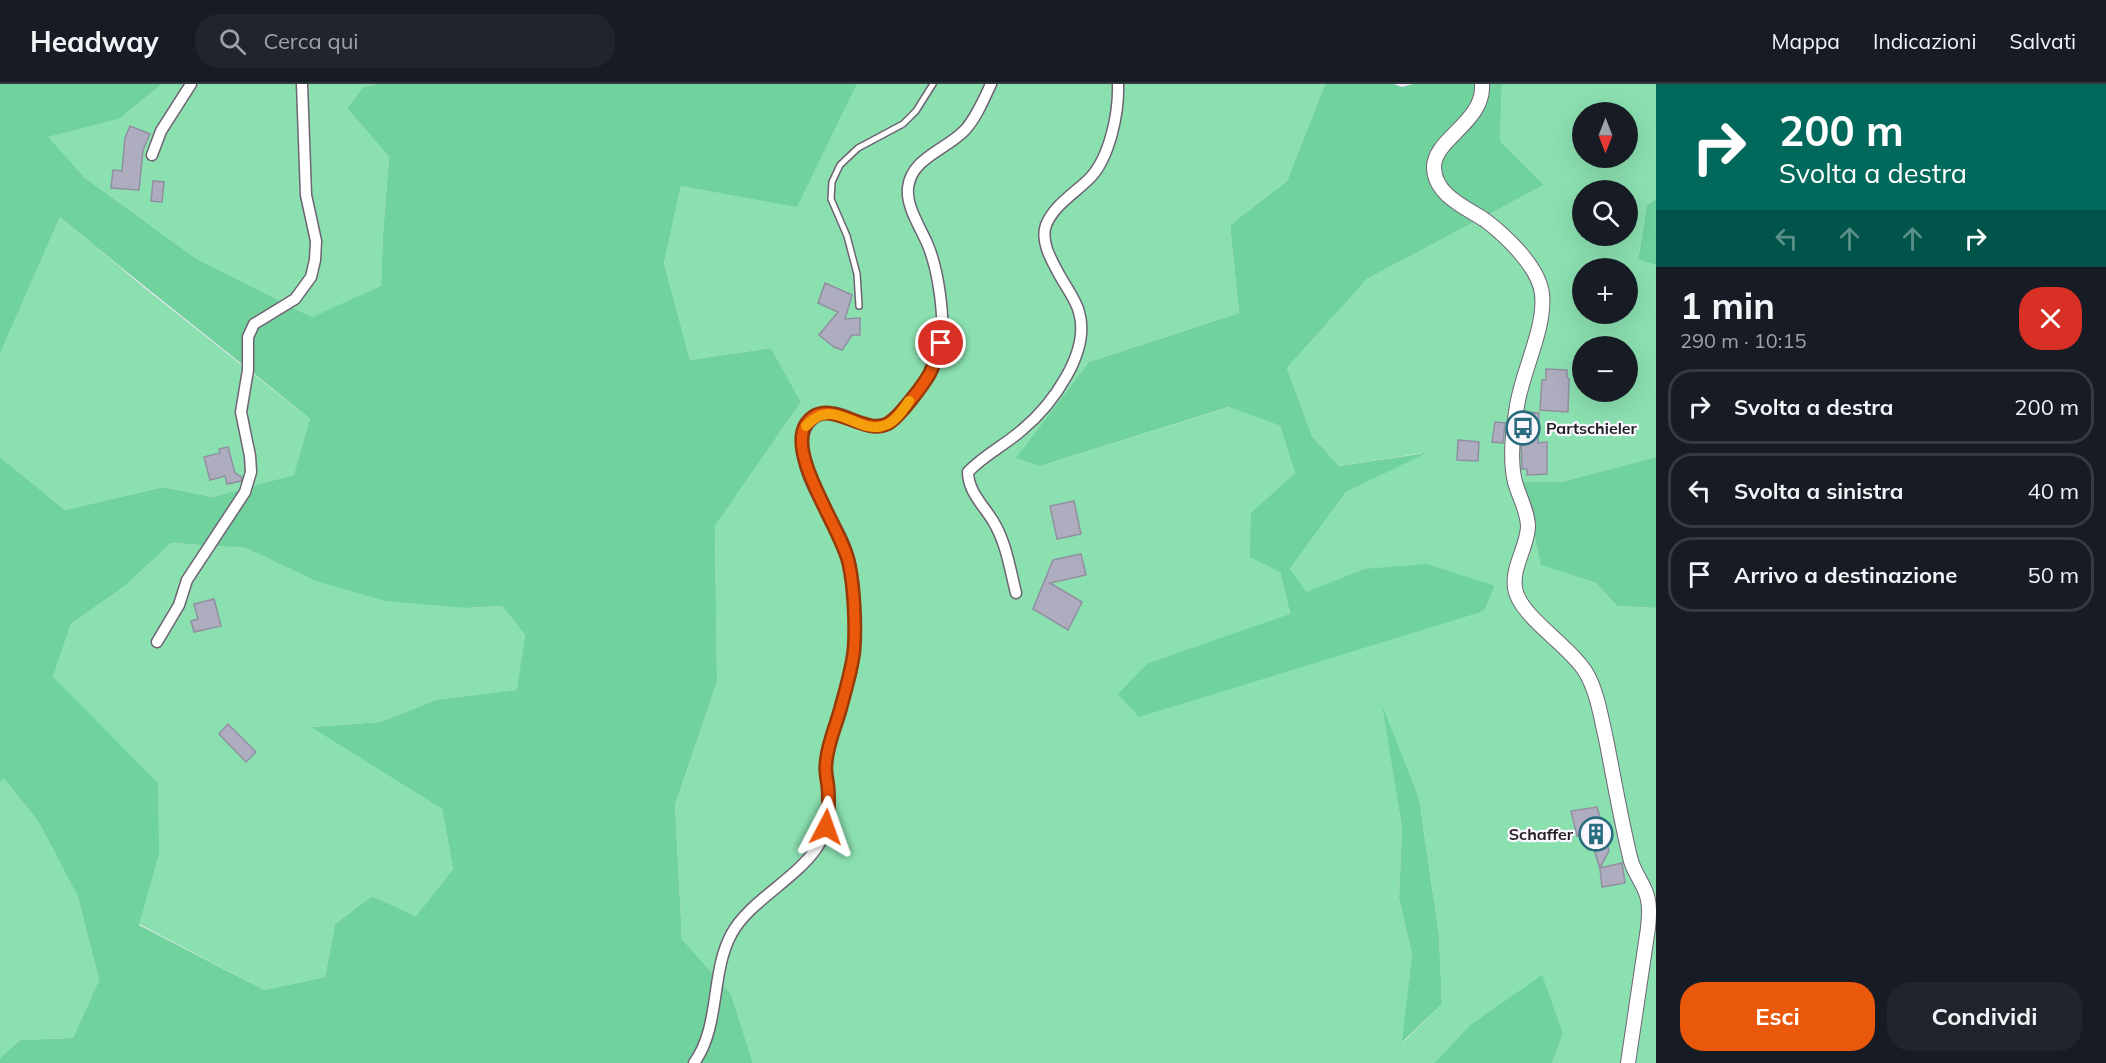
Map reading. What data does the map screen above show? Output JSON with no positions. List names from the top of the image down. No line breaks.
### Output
{"places":{"bus stop":["Partschieler"],"building":["Schaffer"]},"north":"bottom","page":{"header":"Headway","search":"Cerca qui","nav":["Mappa","Indicazioni","Salvati"],"turn":["200 m","Svolta a destra"],"map_buttons":["+","−"],"heading":["1 min","290 m · 10:15"],"list":[{"name":"Svolta a destra","value":"200 m"},{"name":"Svolta a sinistra","value":"40 m"},{"name":"Arrivo a destinazione","value":"50 m"}],"buttons":["Esci","Condividi"]}}
